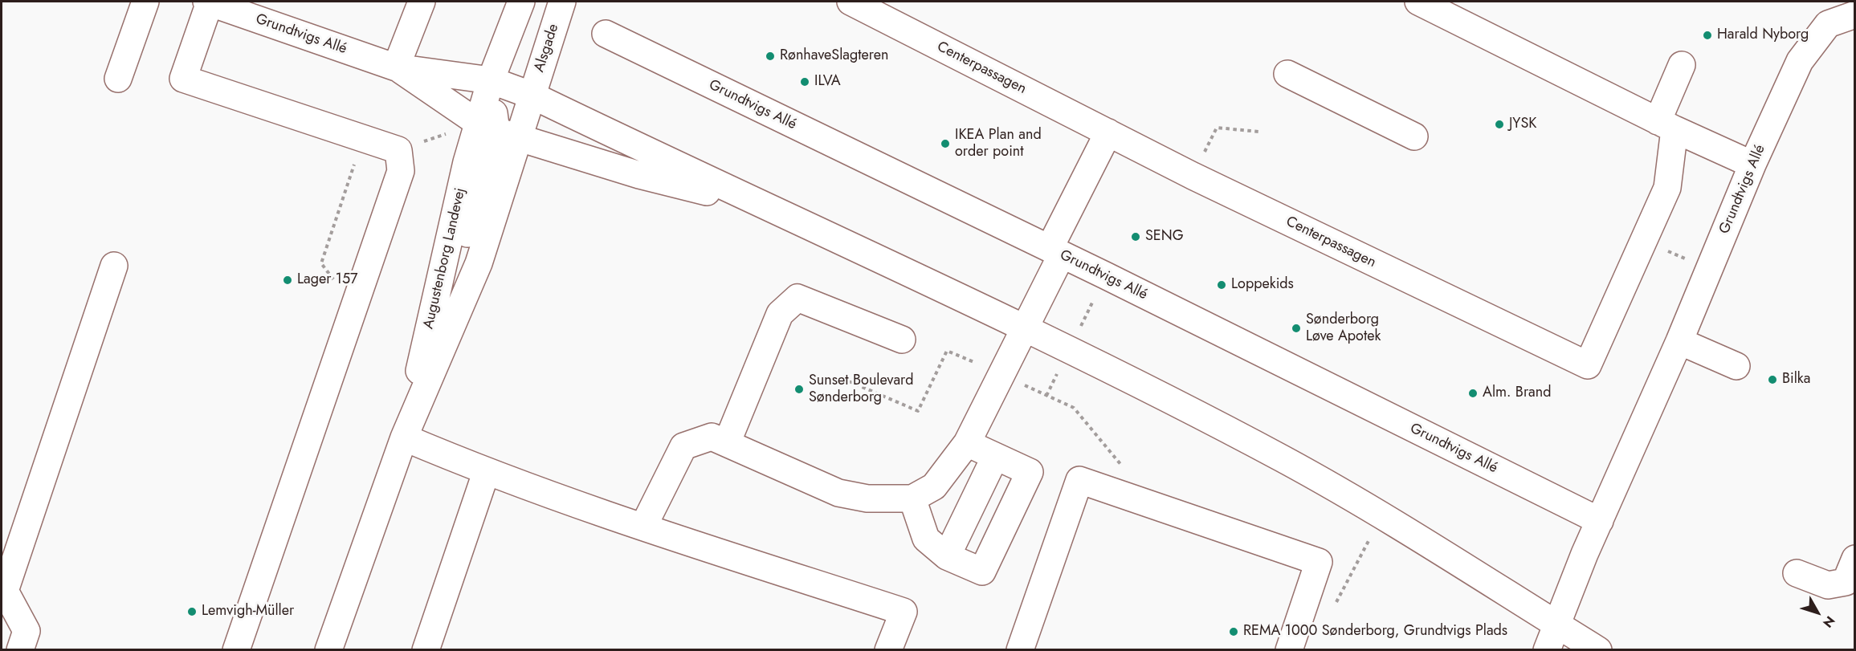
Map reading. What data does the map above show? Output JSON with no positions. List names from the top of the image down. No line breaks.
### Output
{"streets":{"street":["Grundtvigs Allé","Alsgade","Centerpassagen","Augustenborg Landevej"]},"crossings":[["Grundtvigs Allé","Alsgade"],["Grundtvigs Allé","Augustenborg Landevej"],["Alsgade","Augustenborg Landevej"]],"places":["Harald Nyborg","RønhaveSlagteren","ILVA","JYSK","IKEA Plan and order point","SENG","Lager 157","Loppekids","Sønderborg Løve Apotek","Bilka","Sunset Boulevard Sønderborg","Alm. Brand","Lemvigh-Müller","REMA 1000 Sønderborg, Grundtvigs Plads"],"north":"bottom right"}
